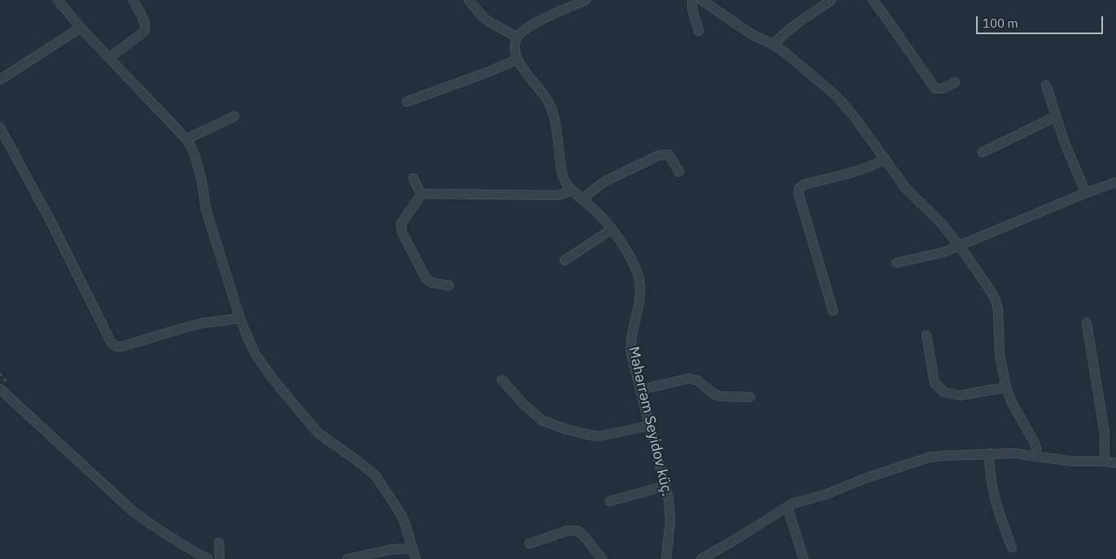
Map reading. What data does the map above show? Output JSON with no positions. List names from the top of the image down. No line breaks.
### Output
{"streets":{"street":["Məhərrəm Seyidov küç."]},"scale_bar":"100 m"}
